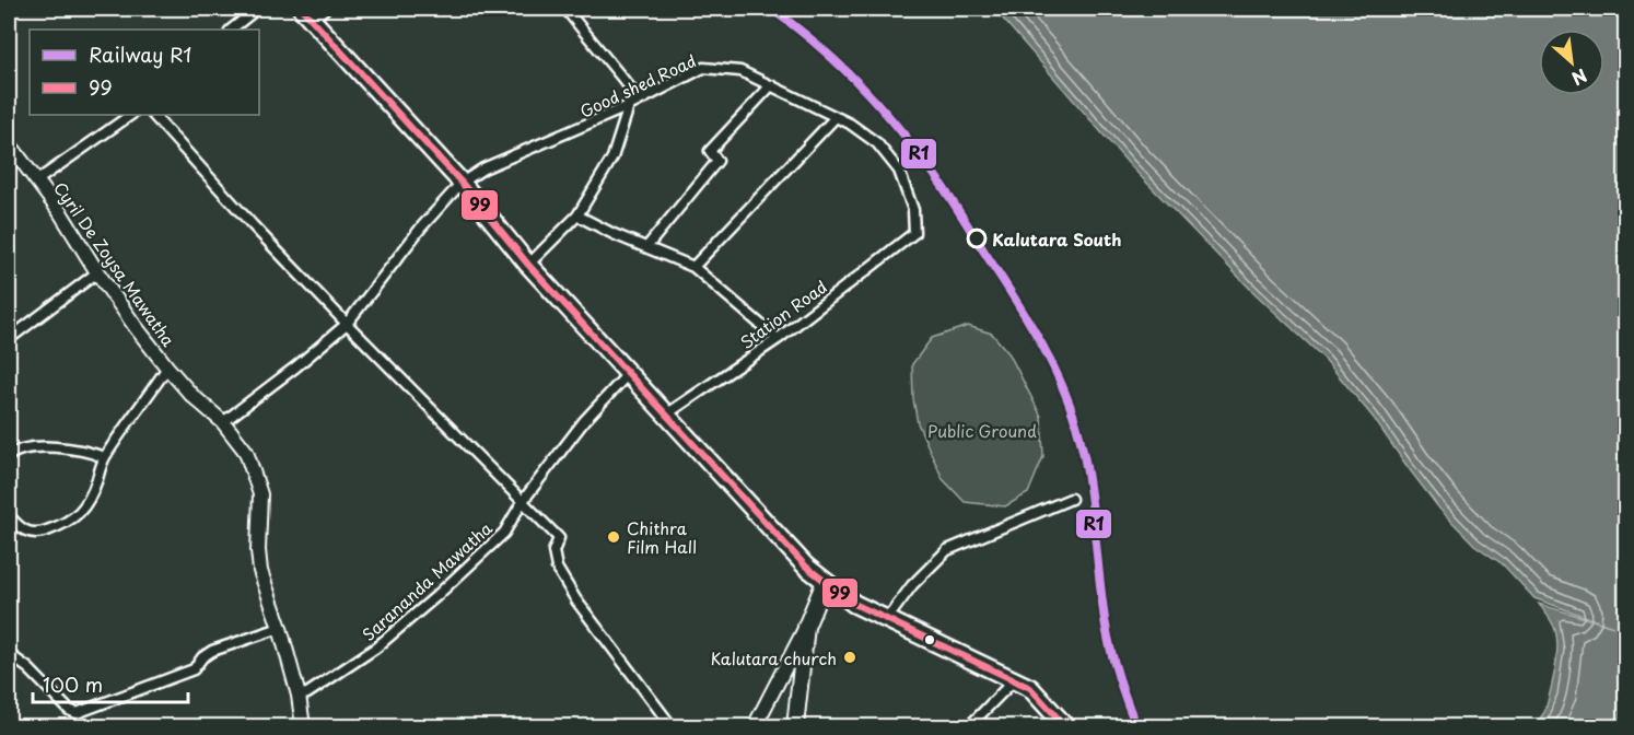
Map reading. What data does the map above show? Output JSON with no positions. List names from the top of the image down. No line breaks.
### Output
{"streets":{"street":["Good shed Road","Cyril De Zoysa Mawatha","Station Road","Sarananda Mawatha"]},"crossings":[["Good shed Road","Cyril De Zoysa Mawatha"],["Good shed Road","Station Road"],["Cyril De Zoysa Mawatha","Sarananda Mawatha"]],"parks":["Public Ground"],"places":["Kalutara South","Chithra Film Hall","Kalutara church"],"lines":["rail line R1","transit line 99"],"legend":["Railway R1","99"],"scale_bar":"100 m","north":"bottom right"}
